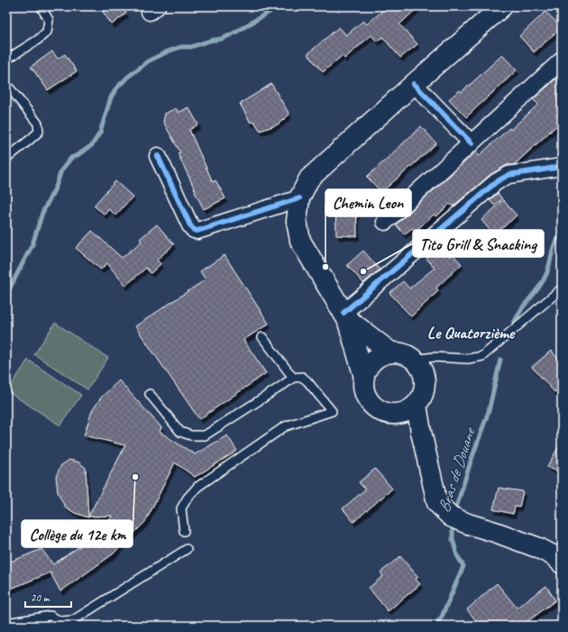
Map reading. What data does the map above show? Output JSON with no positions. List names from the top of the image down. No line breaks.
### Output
{"districts":["Le Quatorzième"],"water":["Bras de Douane"],"places":["Chemin Leon","Tito Grill & Snacking","Collège du 12e km"],"scale_bar":"20 m"}
